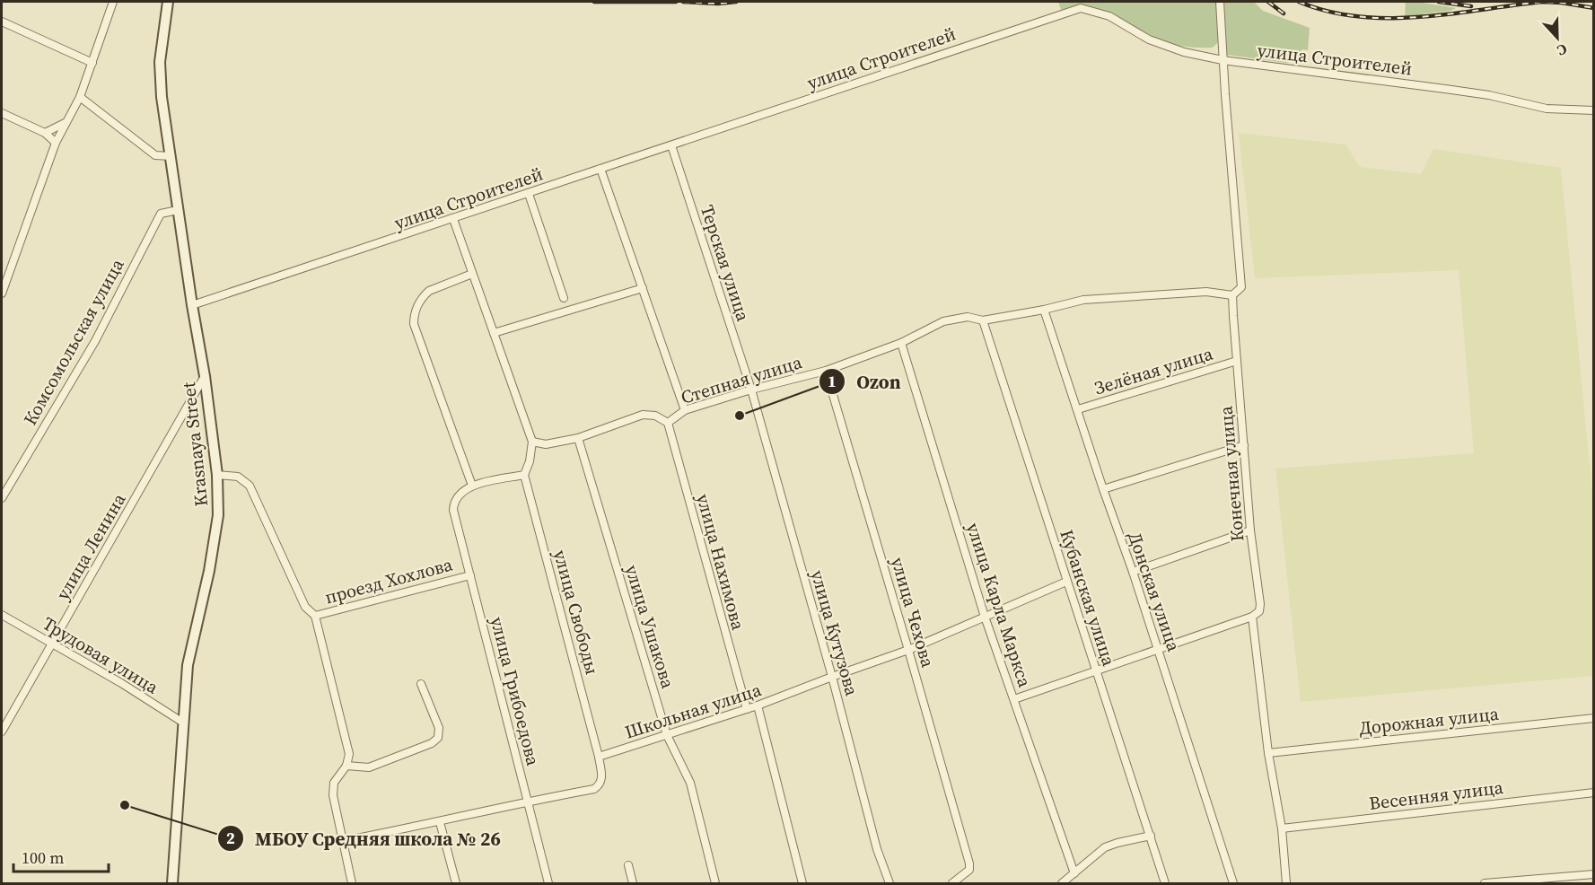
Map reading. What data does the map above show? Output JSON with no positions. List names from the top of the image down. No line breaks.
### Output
{"streets":{"main road":["Krasnaya Street"],"street":["улица Строителей","Терская улица","Комсомольская улица","Зелёная улица","Степная улица","Конечная улица","улица Ленина","улица Нахимова","проезд Хохлова","Донская улица","Кубанская улица","улица Карла Маркса","улица Свободы","улица Чехова","улица Ушакова","улица Кутузова","Трудовая улица","улица Грибоедова","Школьная улица","Дорожная улица","Весенняя улица"]},"crossings":[["улица Строителей","Терская улица"],["улица Строителей","Krasnaya Street"],["улица Строителей","Конечная улица"],["Терская улица","Степная улица"],["Терская улица","улица Кутузова"],["Комсомольская улица","Krasnaya Street"],["Зелёная улица","Конечная улица"],["Зелёная улица","Донская улица"],["Степная улица","Конечная улица"],["Степная улица","улица Нахимова"],["Степная улица","Донская улица"],["Степная улица","Кубанская улица"],["Степная улица","улица Карла Маркса"],["Степная улица","улица Чехова"],["Степная улица","улица Ушакова"],["Степная улица","улица Кутузова"],["Krasnaya Street","улица Ленина"],["Krasnaya Street","Трудовая улица"],["Конечная улица","Дорожная улица"],["Конечная улица","Весенняя улица"],["улица Ленина","Трудовая улица"],["улица Нахимова","Школьная улица"],["проезд Хохлова","улица Грибоедова"],["Кубанская улица","Школьная улица"],["улица Карла Маркса","Школьная улица"],["улица Свободы","Школьная улица"],["улица Чехова","Школьная улица"],["улица Ушакова","Школьная улица"],["улица Кутузова","Школьная улица"]],"places":["Ozon","МБОУ Средняя школа № 26"],"scale_bar":"100 m","north":"bottom"}
